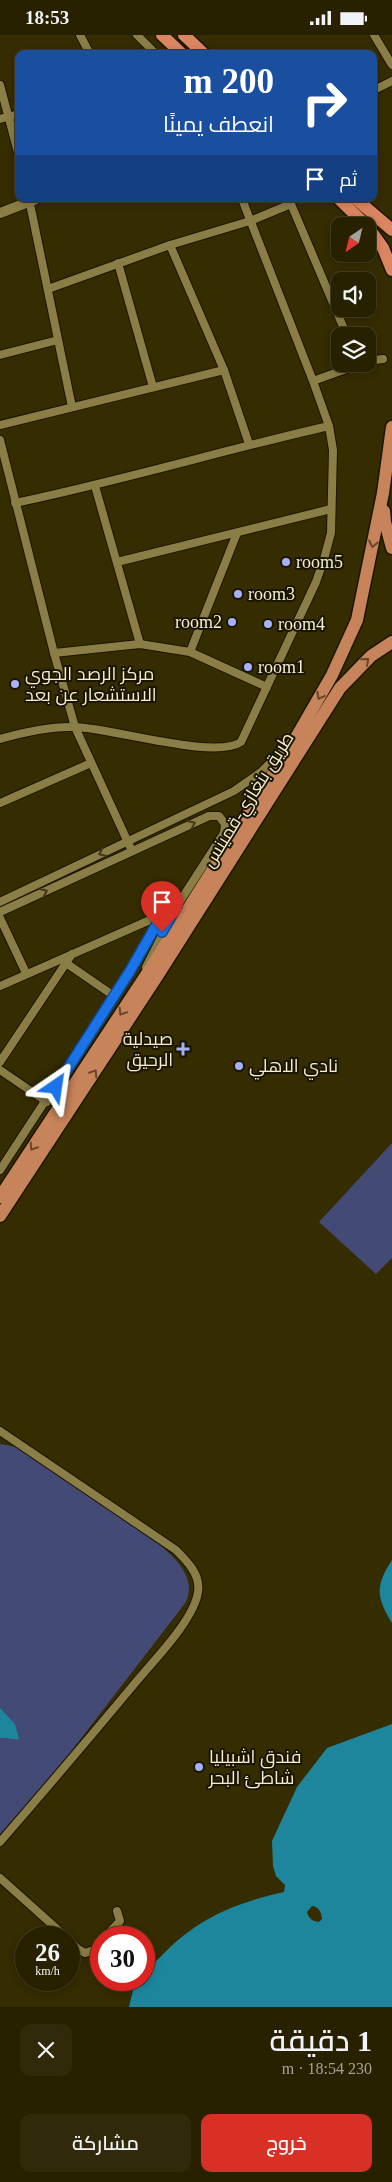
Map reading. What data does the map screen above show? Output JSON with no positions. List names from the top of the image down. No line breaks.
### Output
{"streets":{"main road":["طريق بنغازي-قمينس"]},"places":{"other":["room5","room3","room2","room4","room1","مركز الرصد الجوي الاستشعار عن بعد","نادي الاهلي","فندق اشبيليا شاطئ البحر"],"health":["صيدلية الرحيق"]},"north":"bottom left","page":{"status":"18:53","turn":["200 m","انعطف يمينًا"],"then":"ثم","speed":"26 km/h","limit":"30","heading":["1 دقيقة","230 m · 18:54"],"buttons":["خروج","مشاركة"]}}
